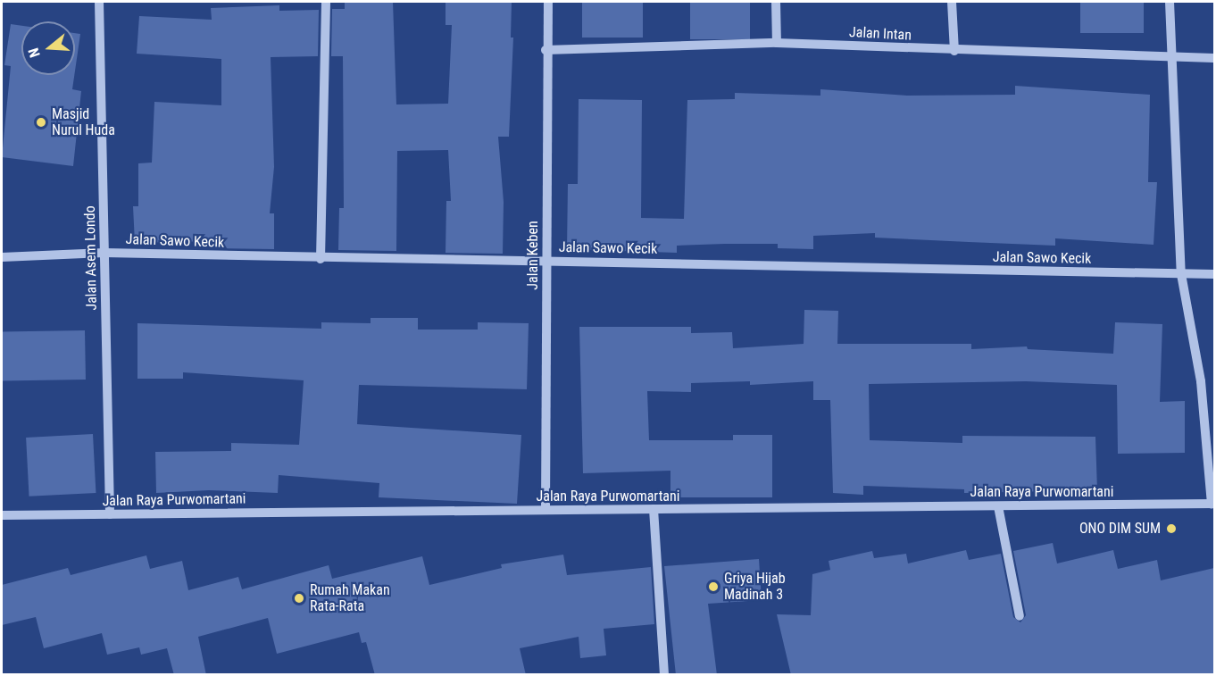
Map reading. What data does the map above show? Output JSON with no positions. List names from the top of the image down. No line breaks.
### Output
{"streets":{"street":["Jalan Intan","Jalan Sawo Kecik","Jalan Keben","Jalan Asem Londo","Jalan Raya Purwomartani"]},"crossings":[["Jalan Intan","Jalan Keben"],["Jalan Sawo Kecik","Jalan Keben"],["Jalan Sawo Kecik","Jalan Asem Londo"],["Jalan Keben","Jalan Raya Purwomartani"],["Jalan Asem Londo","Jalan Raya Purwomartani"]],"places":["Masjid Nurul Huda","ONO DIM SUM","Griya Hijab Madinah 3","Rumah Makan Rata-Rata"],"north":"left"}
